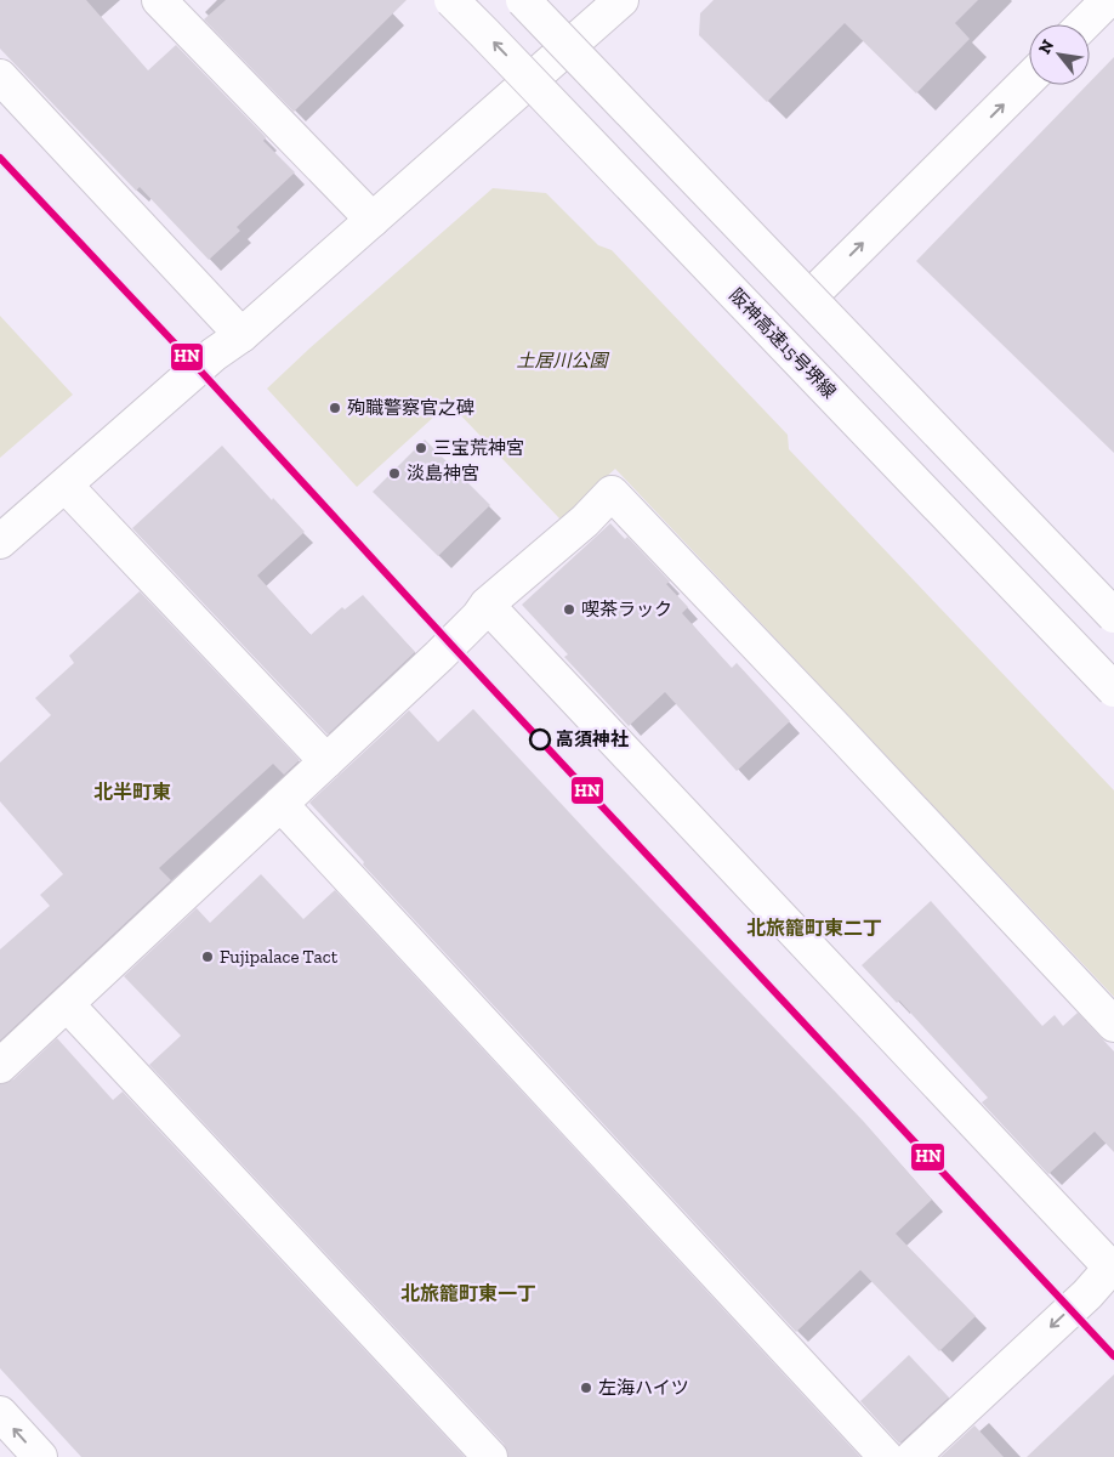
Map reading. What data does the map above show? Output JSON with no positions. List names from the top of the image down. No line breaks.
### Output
{"streets":{"main road":["阪神高速15号堺線"]},"districts":["北半町東","北旅籠町東二丁","北旅籠町東一丁"],"parks":["土居川公園"],"places":["殉職警察官之碑","三宝荒神宮","淡島神宮","喫茶ラック","高須神社","Fujipalace Tact","左海ハイツ"],"lines":["transit line HN"],"north":"top left"}
